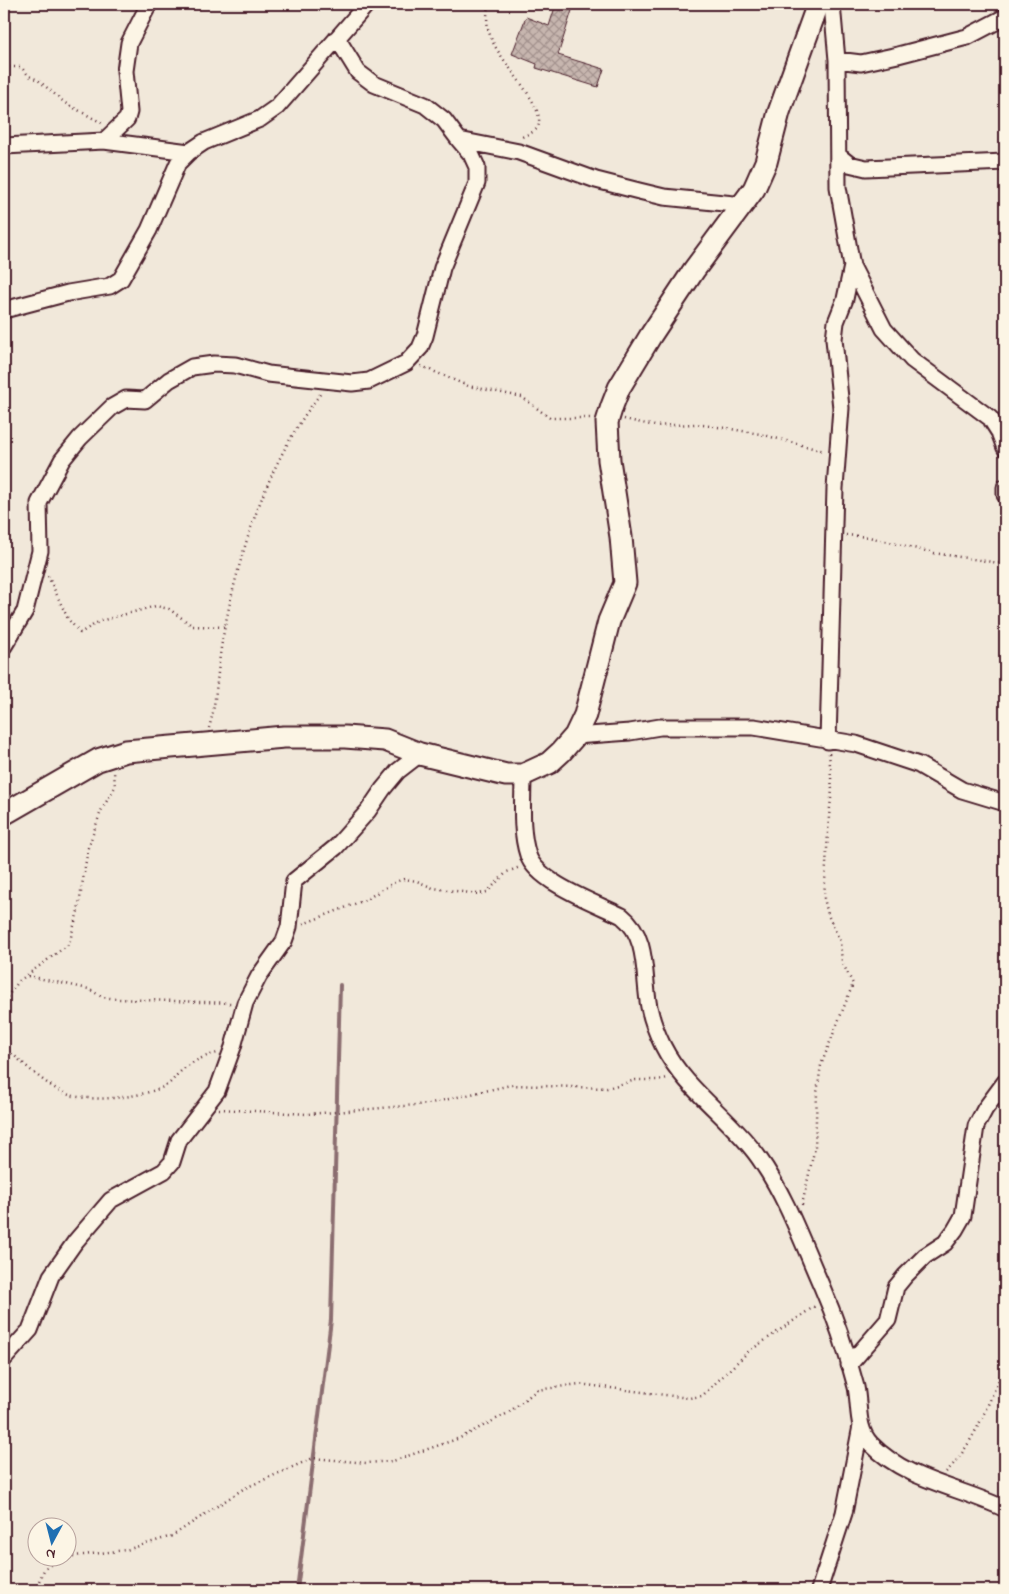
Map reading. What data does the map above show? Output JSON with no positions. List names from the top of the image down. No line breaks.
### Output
{"north":"bottom"}
